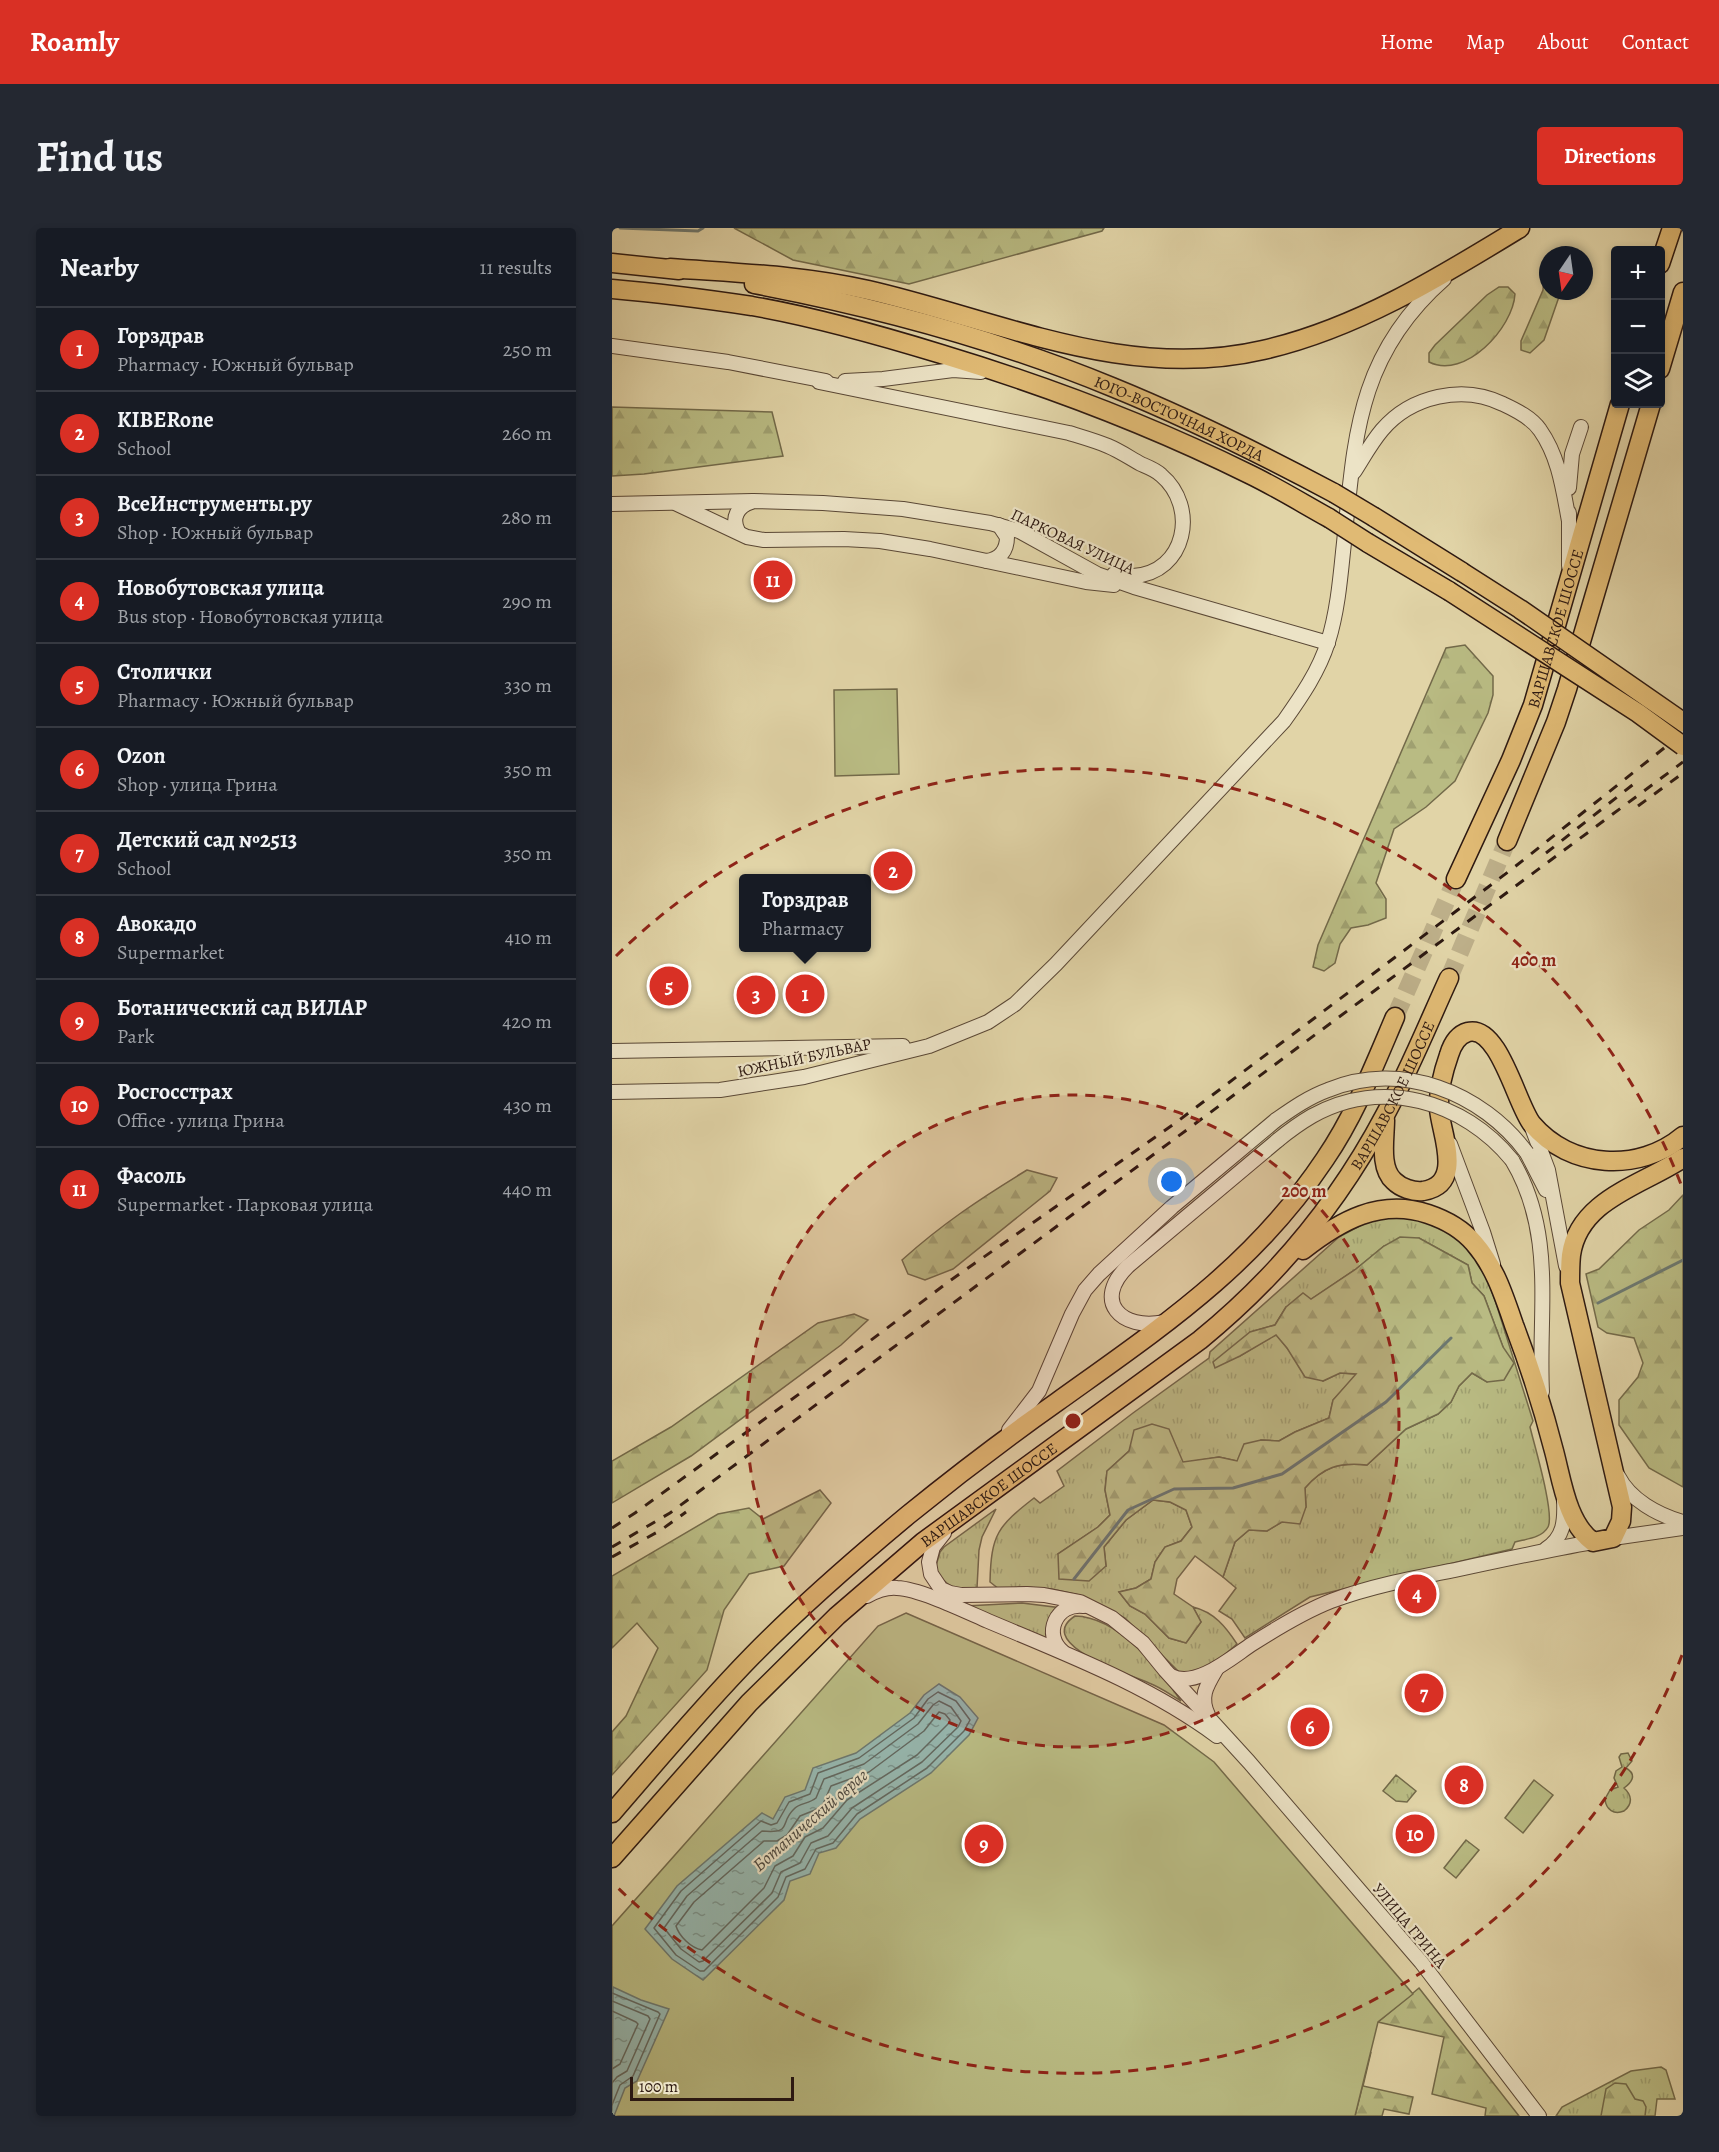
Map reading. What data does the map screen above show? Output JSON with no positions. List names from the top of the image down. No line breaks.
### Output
{"streets":{"main road":["ЮГО-ВОСТОЧНАЯ ХОРДА","ВАРШАВСКОЕ ШОССЕ"],"street":["ПАРКОВАЯ УЛИЦА","ЮЖНЫЙ БУЛЬВАР","УЛИЦА ГРИНА"]},"crossings":[["ВАРШАВСКОЕ ШОССЕ","УЛИЦА ГРИНА"]],"water":["Ботанический овраг"],"scale_bar":"100 m","north":"bottom","page":{"header":"Roamly","nav":["Home","Map","About","Contact"],"buttons":"Directions","title":"Find us","heading":["Nearby","11 results"],"map_buttons":["+","−"],"list":[{"mark":"1","name":"Горздрав","note":"Pharmacy · Южный бульвар","value":"250 m"},{"mark":"2","name":"KIBERone","note":"School","value":"260 m"},{"mark":"3","name":"ВсеИнструменты.ру","note":"Shop · Южный бульвар","value":"280 m"},{"mark":"4","name":"Новобутовская улица","note":"Bus stop · Новобутовская улица","value":"290 m"},{"mark":"5","name":"Столички","note":"Pharmacy · Южный бульвар","value":"330 m"},{"mark":"6","name":"Ozon","note":"Shop · улица Грина","value":"350 m"},{"mark":"7","name":"Детский сад №2513","note":"School","value":"350 m"},{"mark":"8","name":"Авокадо","note":"Supermarket","value":"410 m"},{"mark":"9","name":"Ботанический сад ВИЛАР","note":"Park","value":"420 m"},{"mark":"10","name":"Росгосстрах","note":"Office · улица Грина","value":"430 m"},{"mark":"11","name":"Фасоль","note":"Supermarket · Парковая улица","value":"440 m"}],"pins":["11","2","5","1","3","4","7","6","8","10","9"],"popup":["Горздрав","Pharmacy"],"scale":"100 m"},"rings":["400 m","200 m"]}
